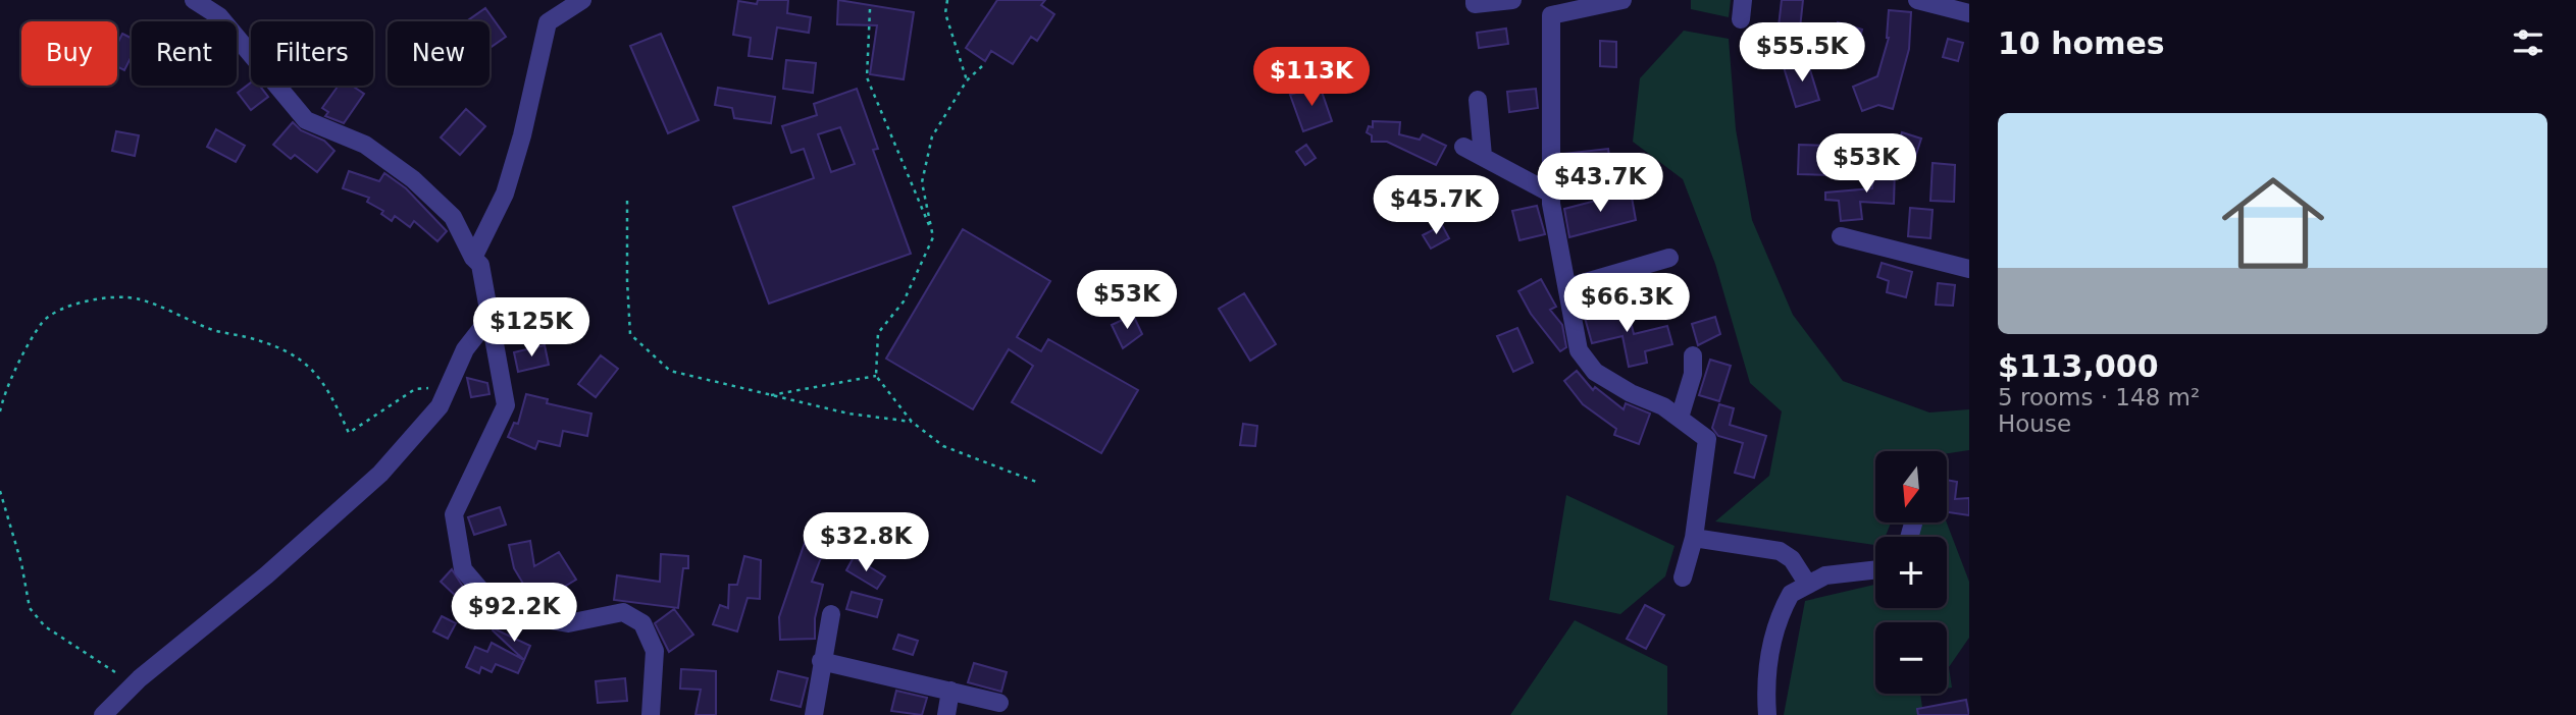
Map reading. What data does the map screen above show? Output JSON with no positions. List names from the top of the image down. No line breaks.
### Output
{"north":"bottom","page":{"heading":"10 homes","chip":["Buy","Rent","Filters","New"],"price":["$55.5K","$113K","$53K","$43.7K","$45.7K","$53K","$66.3K","$125K","$32.8K","$92.2K"],"list":[{"name":"$113,000","note":"5 rooms · 148 m² · House"}],"map_buttons":["+","−"]}}
